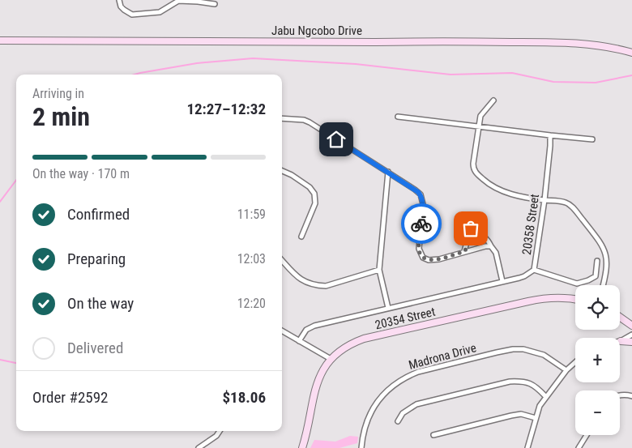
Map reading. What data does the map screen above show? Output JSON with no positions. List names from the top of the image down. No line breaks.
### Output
{"streets":{"main road":["Jabu Ngcobo Drive","20354 Street"],"street":["20358 Street","Madrona Drive"]},"page":{"heading":["2 min","Arriving in","12:27–12:32"],"panel":["Order #2592","$18.06"],"bar":"On the way · 170 m","list":[["Confirmed","11:59"],["Preparing","12:03"],["On the way","12:20"],"Delivered"],"map_buttons":["+","−"]}}
